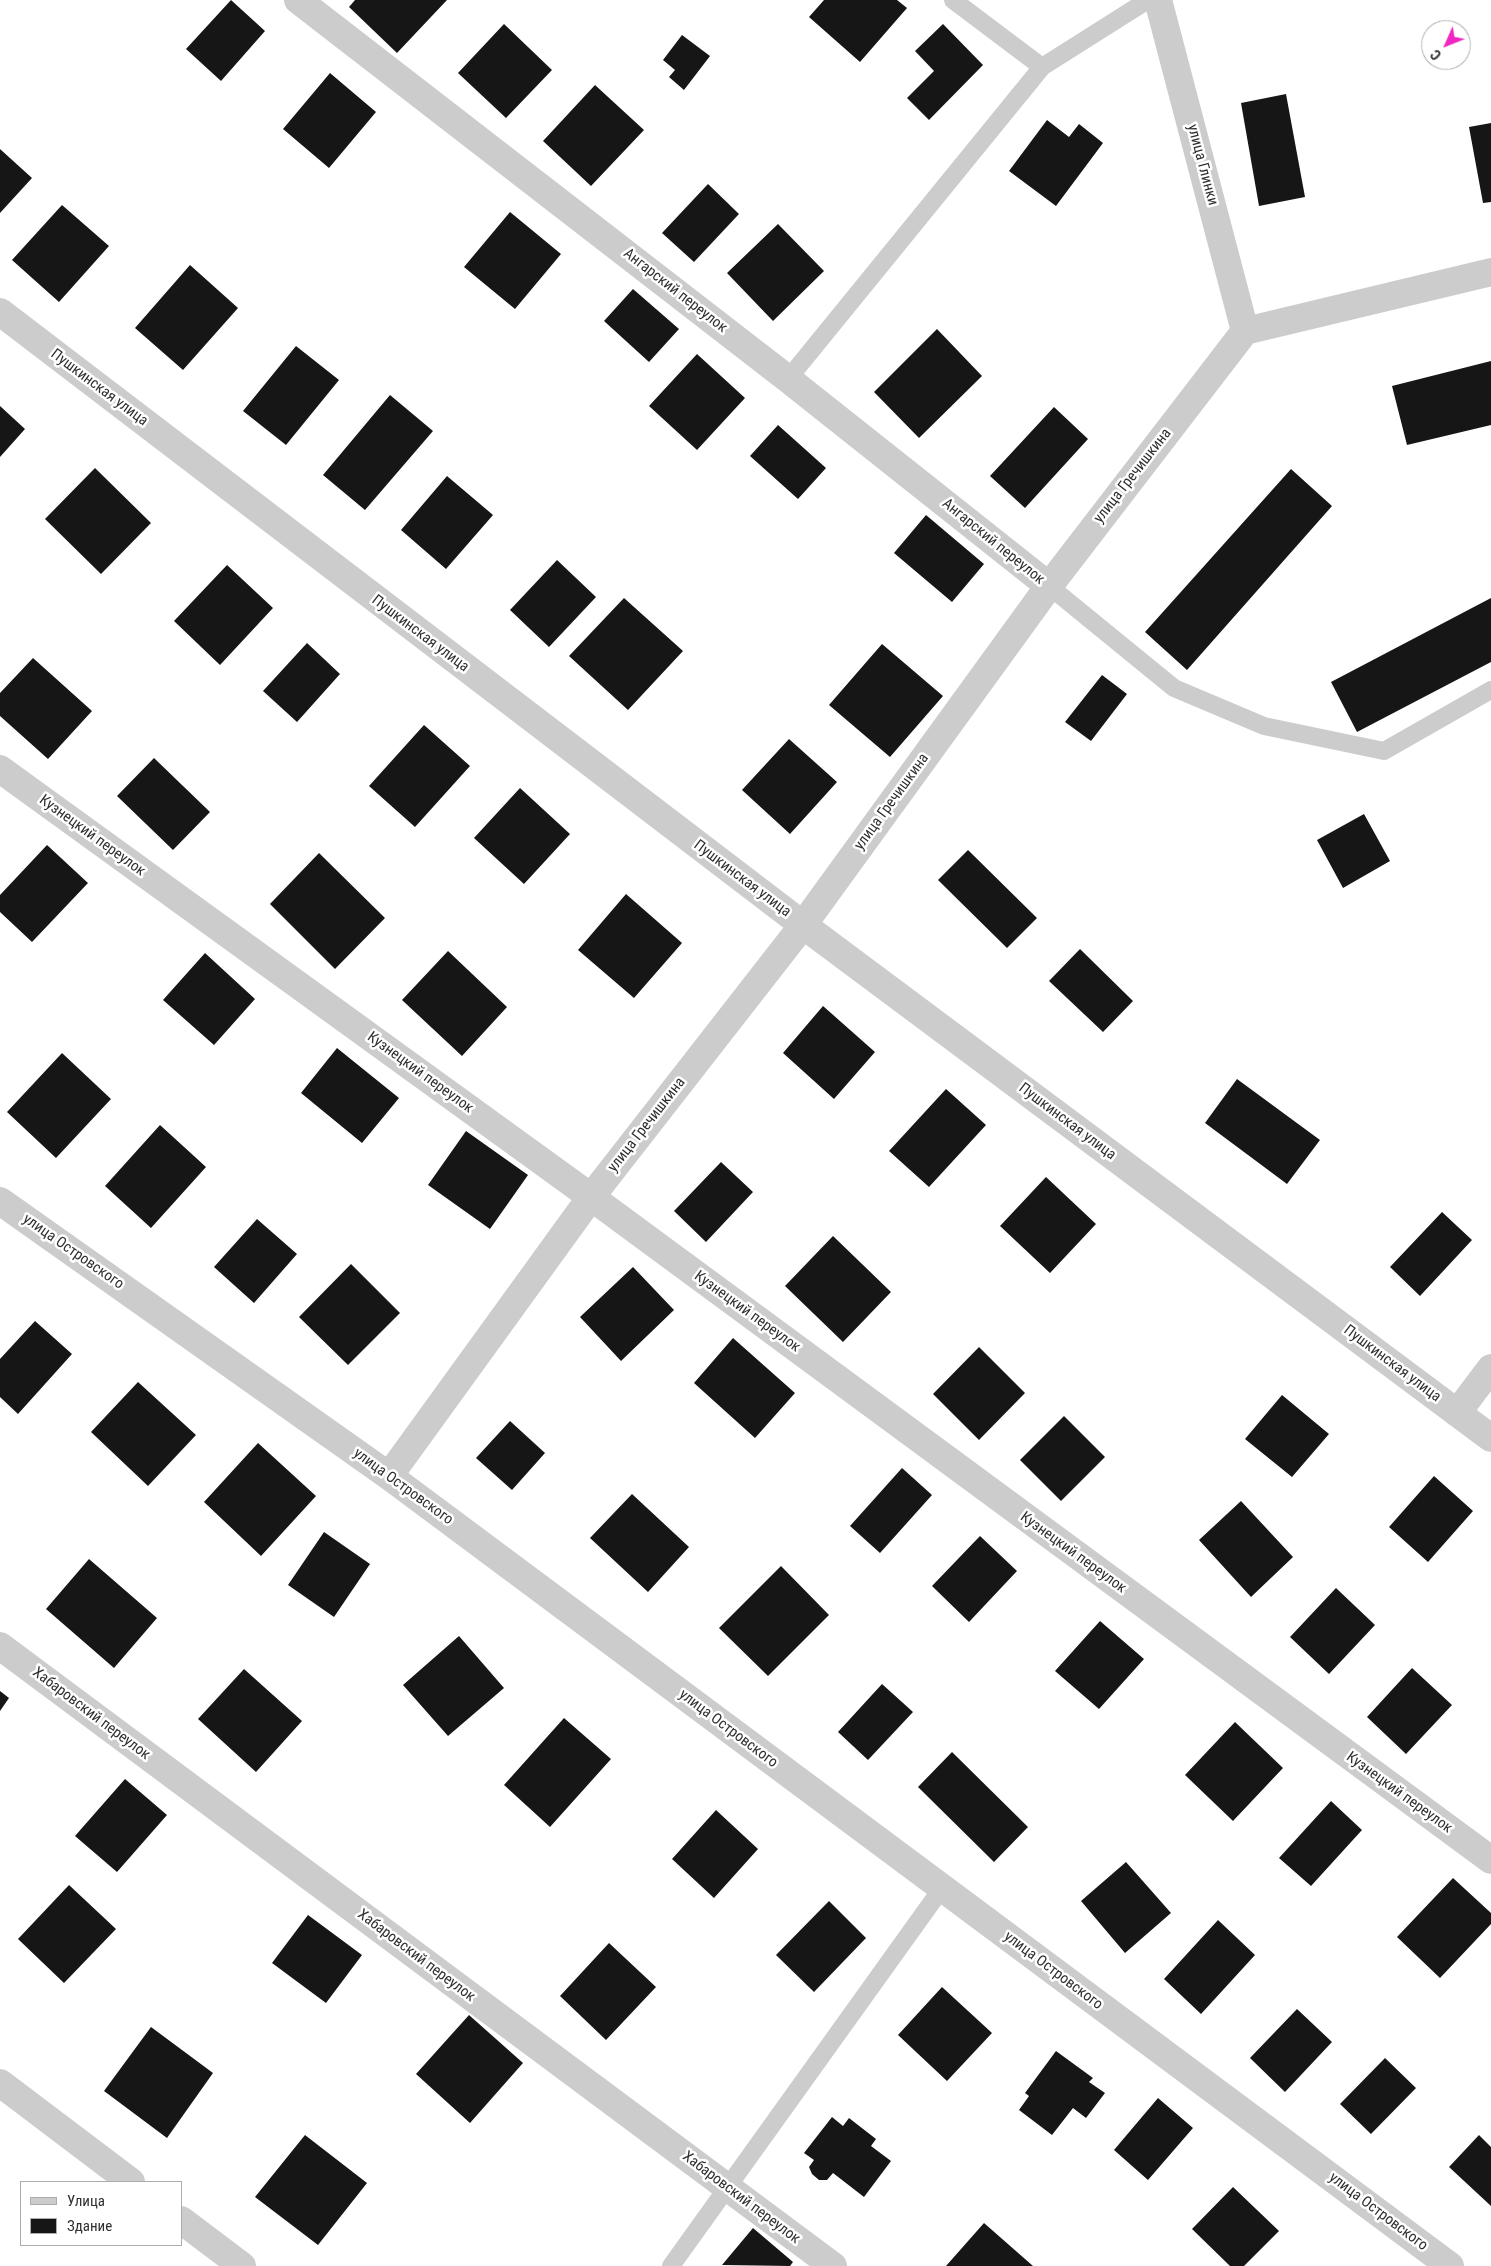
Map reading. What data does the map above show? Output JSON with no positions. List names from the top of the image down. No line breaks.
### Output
{"streets":{"street":["улица Глинки","Ангарский переулок","Пушкинская улица","улица Гречишкина","Кузнецкий переулок","улица Островского","Хабаровский переулок"]},"crossings":[["улица Глинки","улица Гречишкина"],["Ангарский переулок","улица Гречишкина"],["Пушкинская улица","улица Гречишкина"],["улица Гречишкина","Кузнецкий переулок"],["улица Гречишкина","улица Островского"]],"legend":["Улица","Здание"],"north":"bottom left"}
